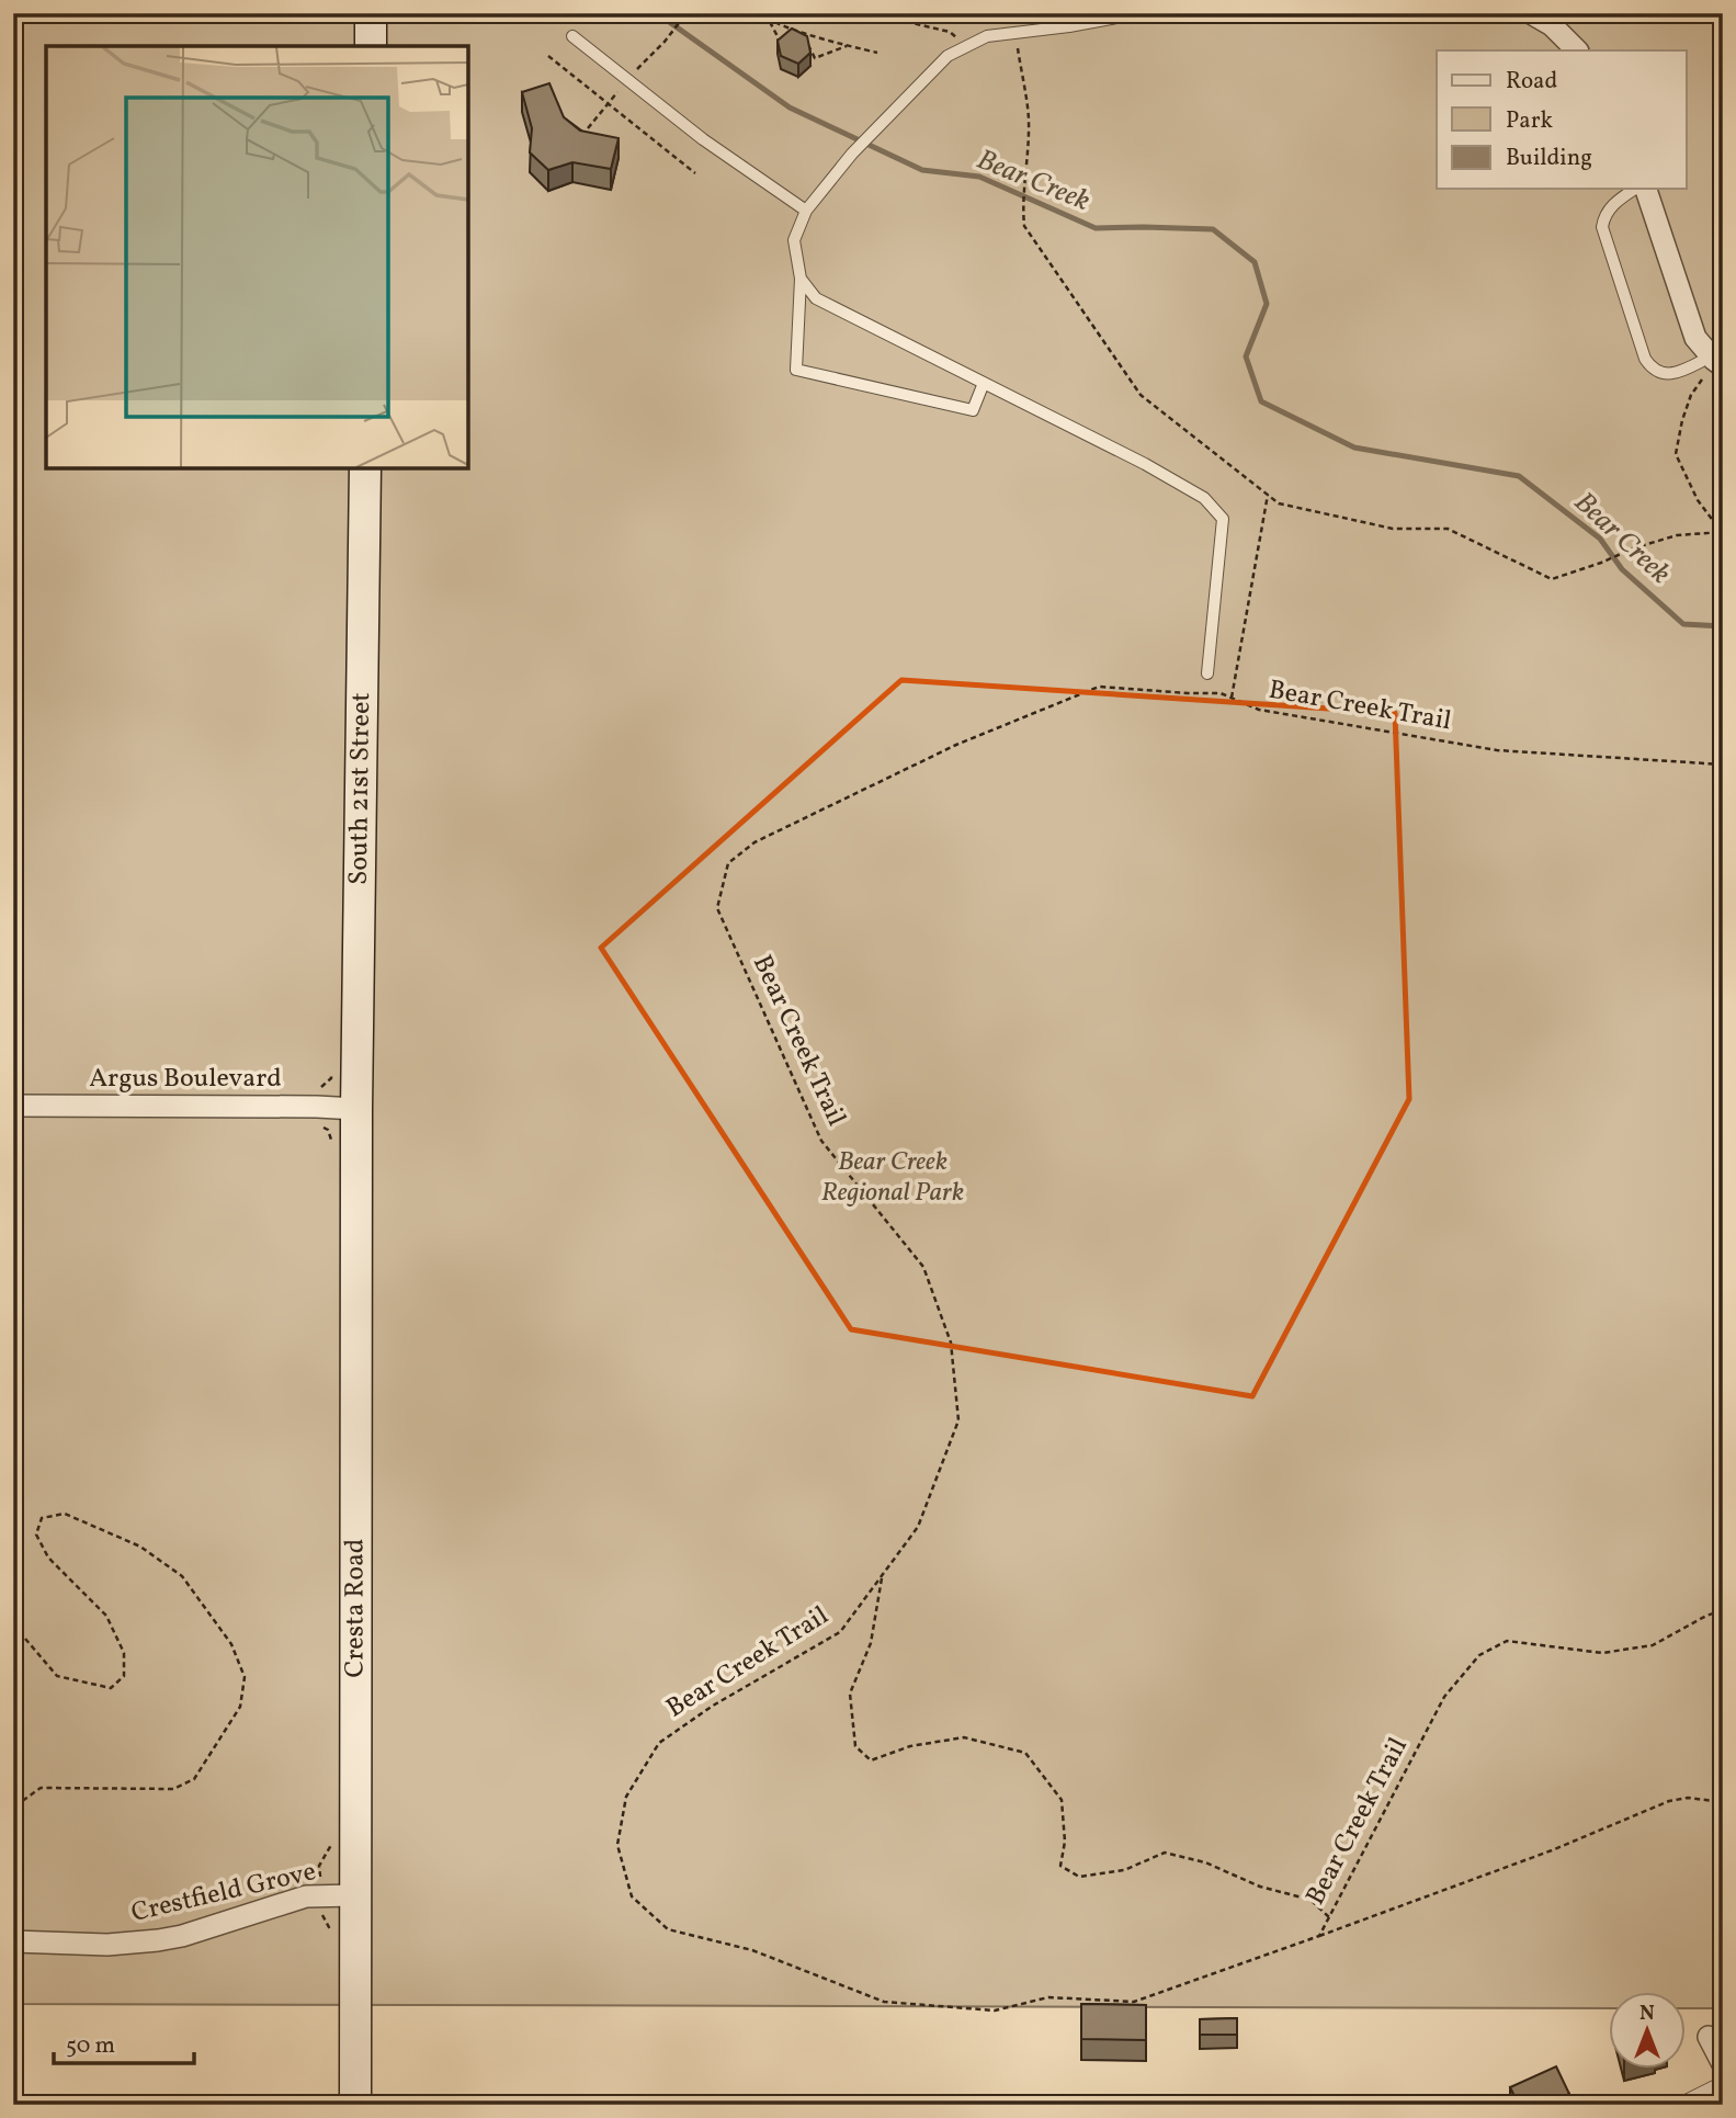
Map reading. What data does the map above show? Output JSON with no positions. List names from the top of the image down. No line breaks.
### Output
{"streets":{"main road":["South 21st Street","Cresta Road"],"street":["Argus Boulevard","Crestfield Grove"],"path":["Bear Creek Trail"]},"crossings":[["South 21st Street","Argus Boulevard"],["South 21st Street","Cresta Road"],["Argus Boulevard","Cresta Road"],["Cresta Road","Crestfield Grove"]],"water":["Bear Creek"],"parks":["Bear Creek Regional Park"],"legend":["Road","Park","Building"],"scale_bar":"50 m","north":"top"}
